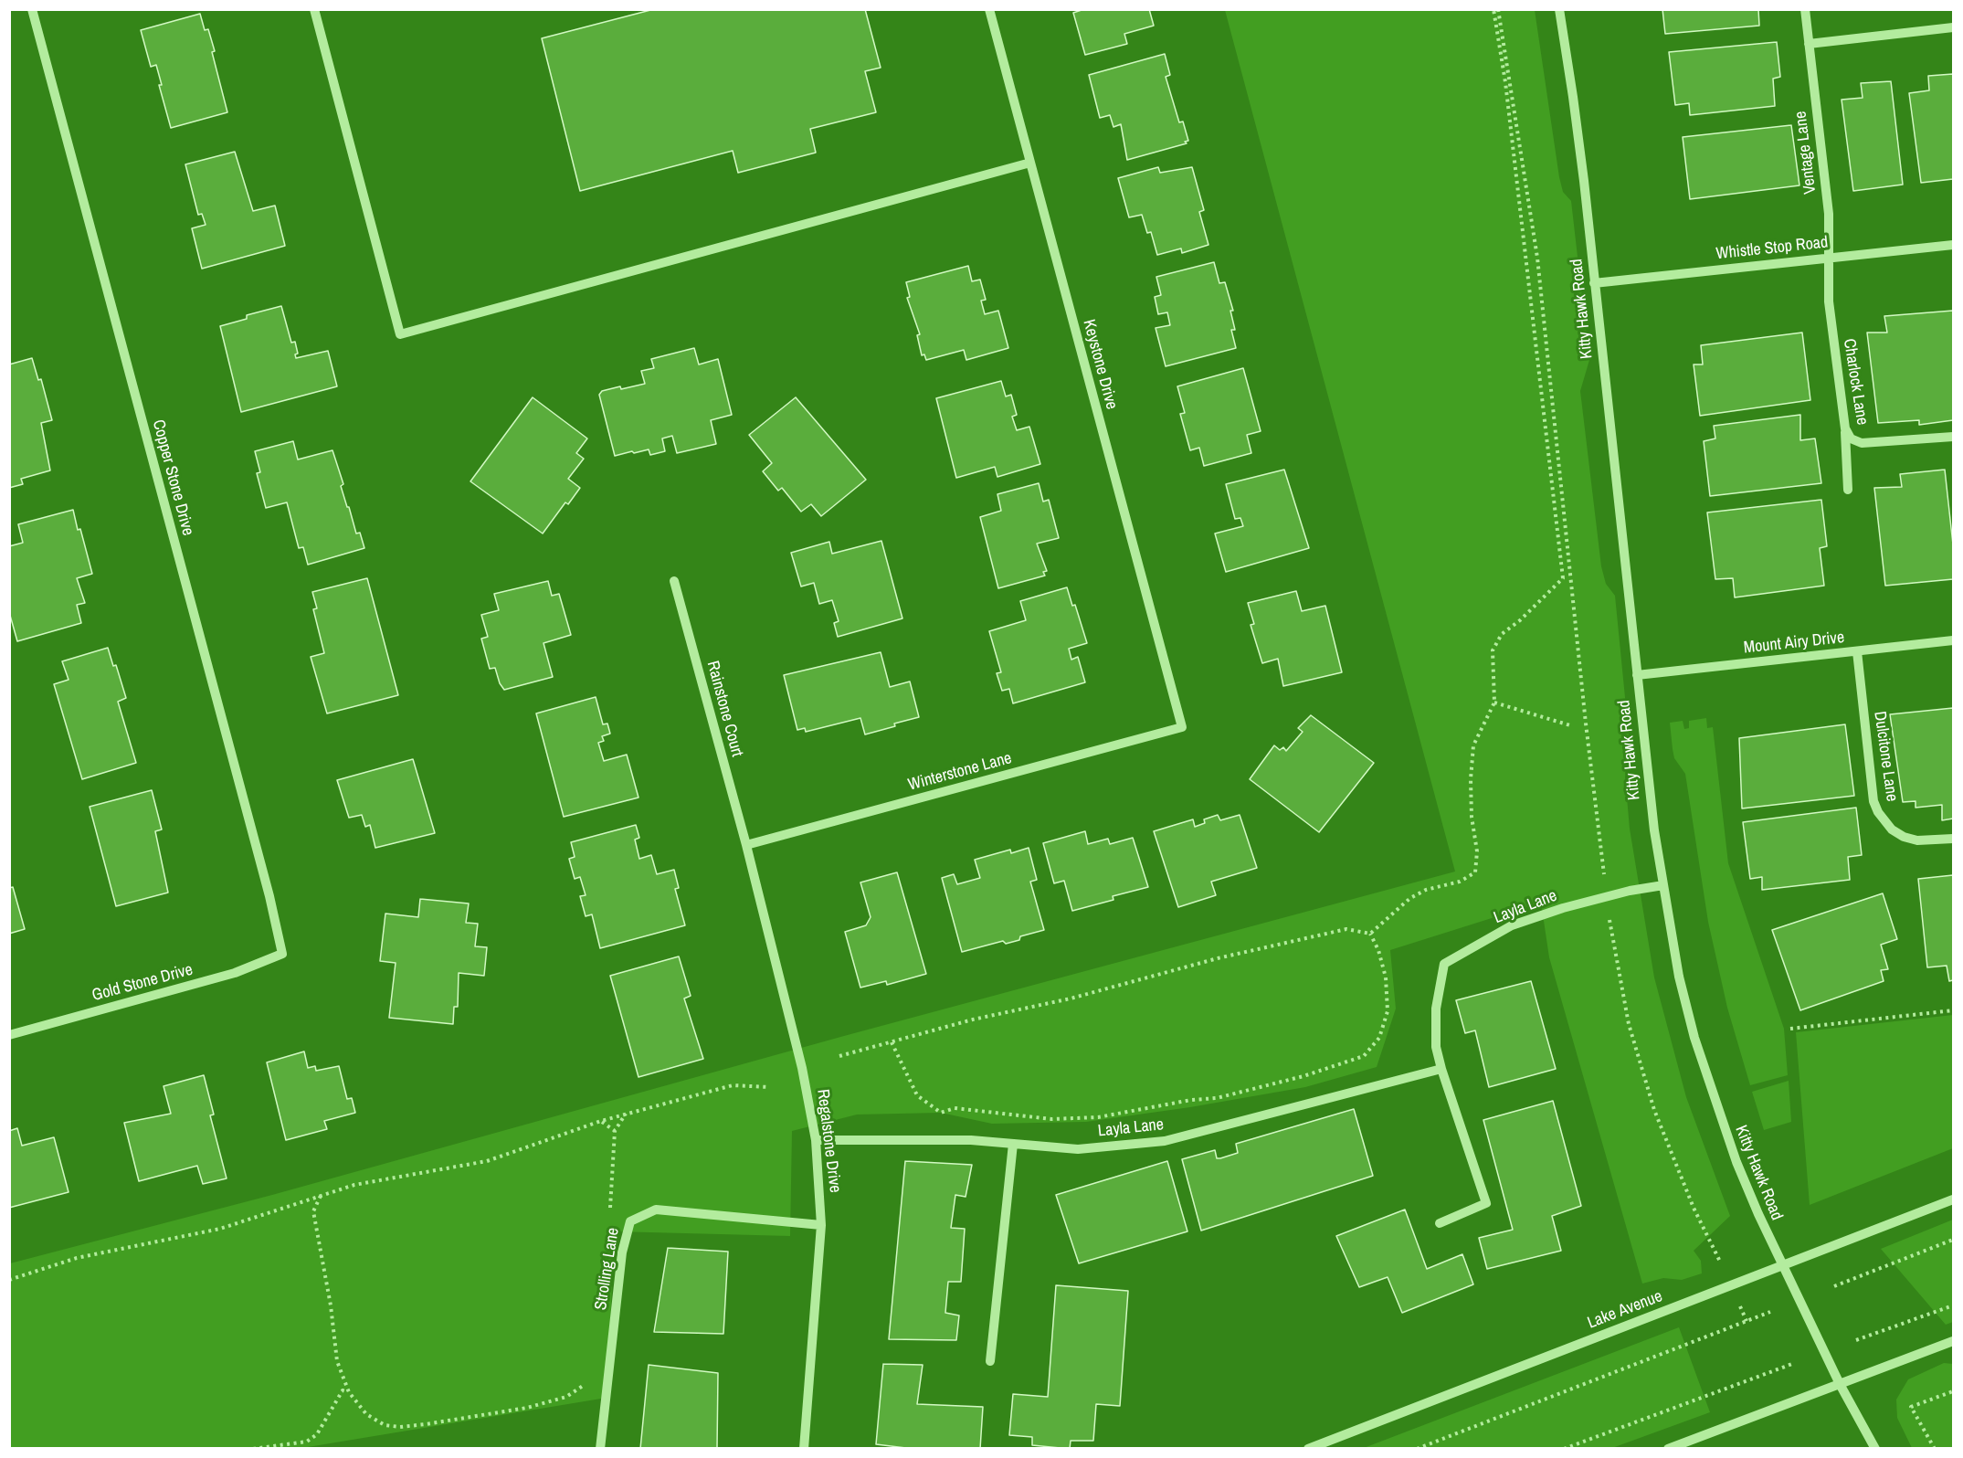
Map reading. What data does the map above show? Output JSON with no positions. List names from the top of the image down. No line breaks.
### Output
{"streets":{"street":["Ventage Lane","Whistle Stop Road","Kitty Hawk Road","Keystone Drive","Charlock Lane","Copper Stone Drive","Mount Airy Drive","Rainstone Court","Dulcitone Lane","Winterstone Lane","Layla Lane","Gold Stone Drive","Regalstone Drive","Strolling Lane","Lake Avenue"]},"crossings":[["Ventage Lane","Whistle Stop Road"],["Ventage Lane","Charlock Lane"],["Whistle Stop Road","Kitty Hawk Road"],["Whistle Stop Road","Charlock Lane"],["Kitty Hawk Road","Mount Airy Drive"],["Kitty Hawk Road","Layla Lane"],["Kitty Hawk Road","Lake Avenue"],["Keystone Drive","Winterstone Lane"],["Copper Stone Drive","Gold Stone Drive"],["Mount Airy Drive","Dulcitone Lane"],["Rainstone Court","Winterstone Lane"],["Rainstone Court","Regalstone Drive"],["Winterstone Lane","Regalstone Drive"],["Layla Lane","Regalstone Drive"],["Regalstone Drive","Strolling Lane"]]}
